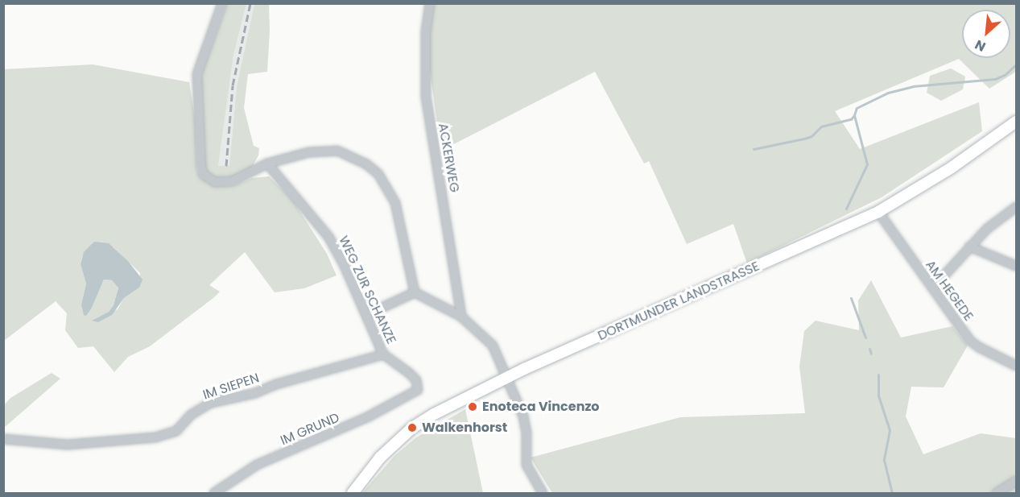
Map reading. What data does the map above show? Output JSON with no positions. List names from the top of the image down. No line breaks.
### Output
{"streets":{"main road":["DORTMUNDER LANDSTRASSE"],"street":["ACKERWEG","WEG ZUR SCHANZE","AM HEGEDE","IM SIEPEN","IM GRUND"]},"crossings":[["WEG ZUR SCHANZE","IM SIEPEN"],["WEG ZUR SCHANZE","IM GRUND"],["AM HEGEDE","DORTMUNDER LANDSTRASSE"]],"places":["Enoteca Vincenzo","Walkenhorst"],"north":"bottom left"}
